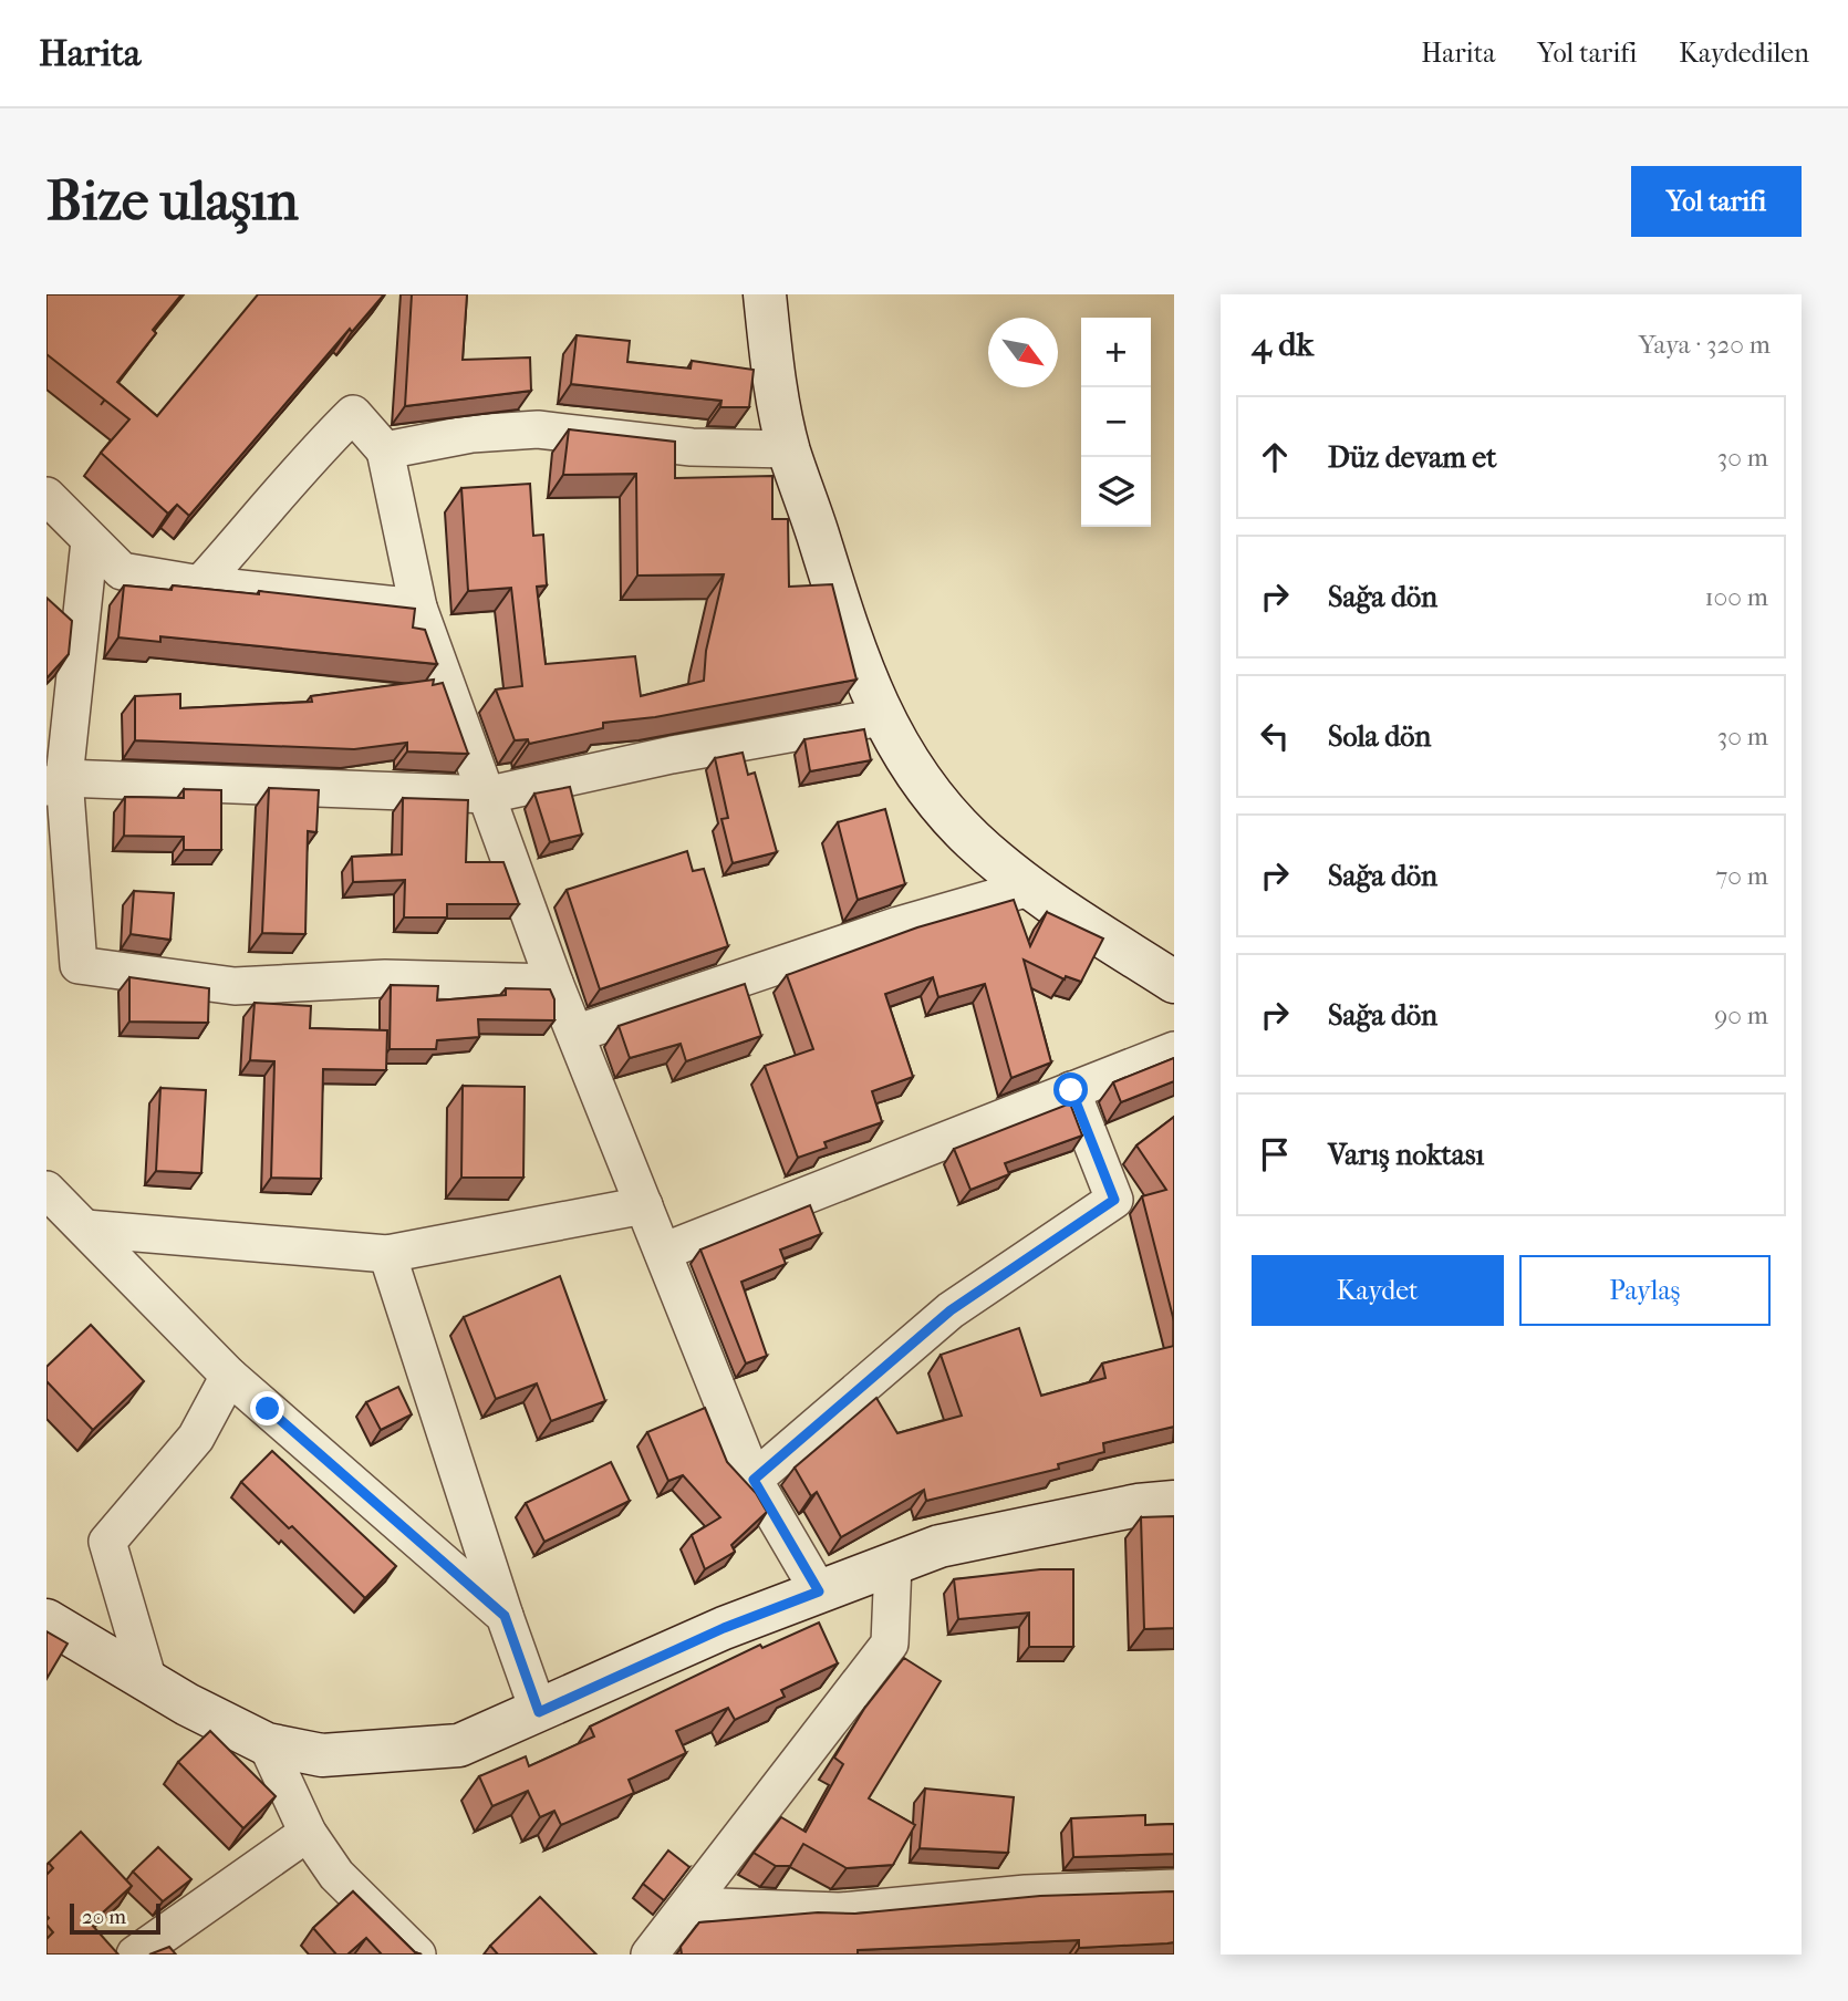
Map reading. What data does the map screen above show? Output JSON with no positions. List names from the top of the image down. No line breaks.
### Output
{"scale_bar":"20 m","north":"bottom right","page":{"header":"Harita","nav":["Harita","Yol tarifi","Kaydedilen"],"buttons":["Yol tarifi",["Kaydet","Paylaş"]],"title":"Bize ulaşın","heading":["4 dk","Yaya · 320 m"],"map_buttons":["+","−"],"list":[["Düz devam et","30 m"],["Sağa dön","100 m"],["Sola dön","30 m"],["Sağa dön","70 m"],["Sağa dön","90 m"],"Varış noktası"],"scale":"20 m"}}
